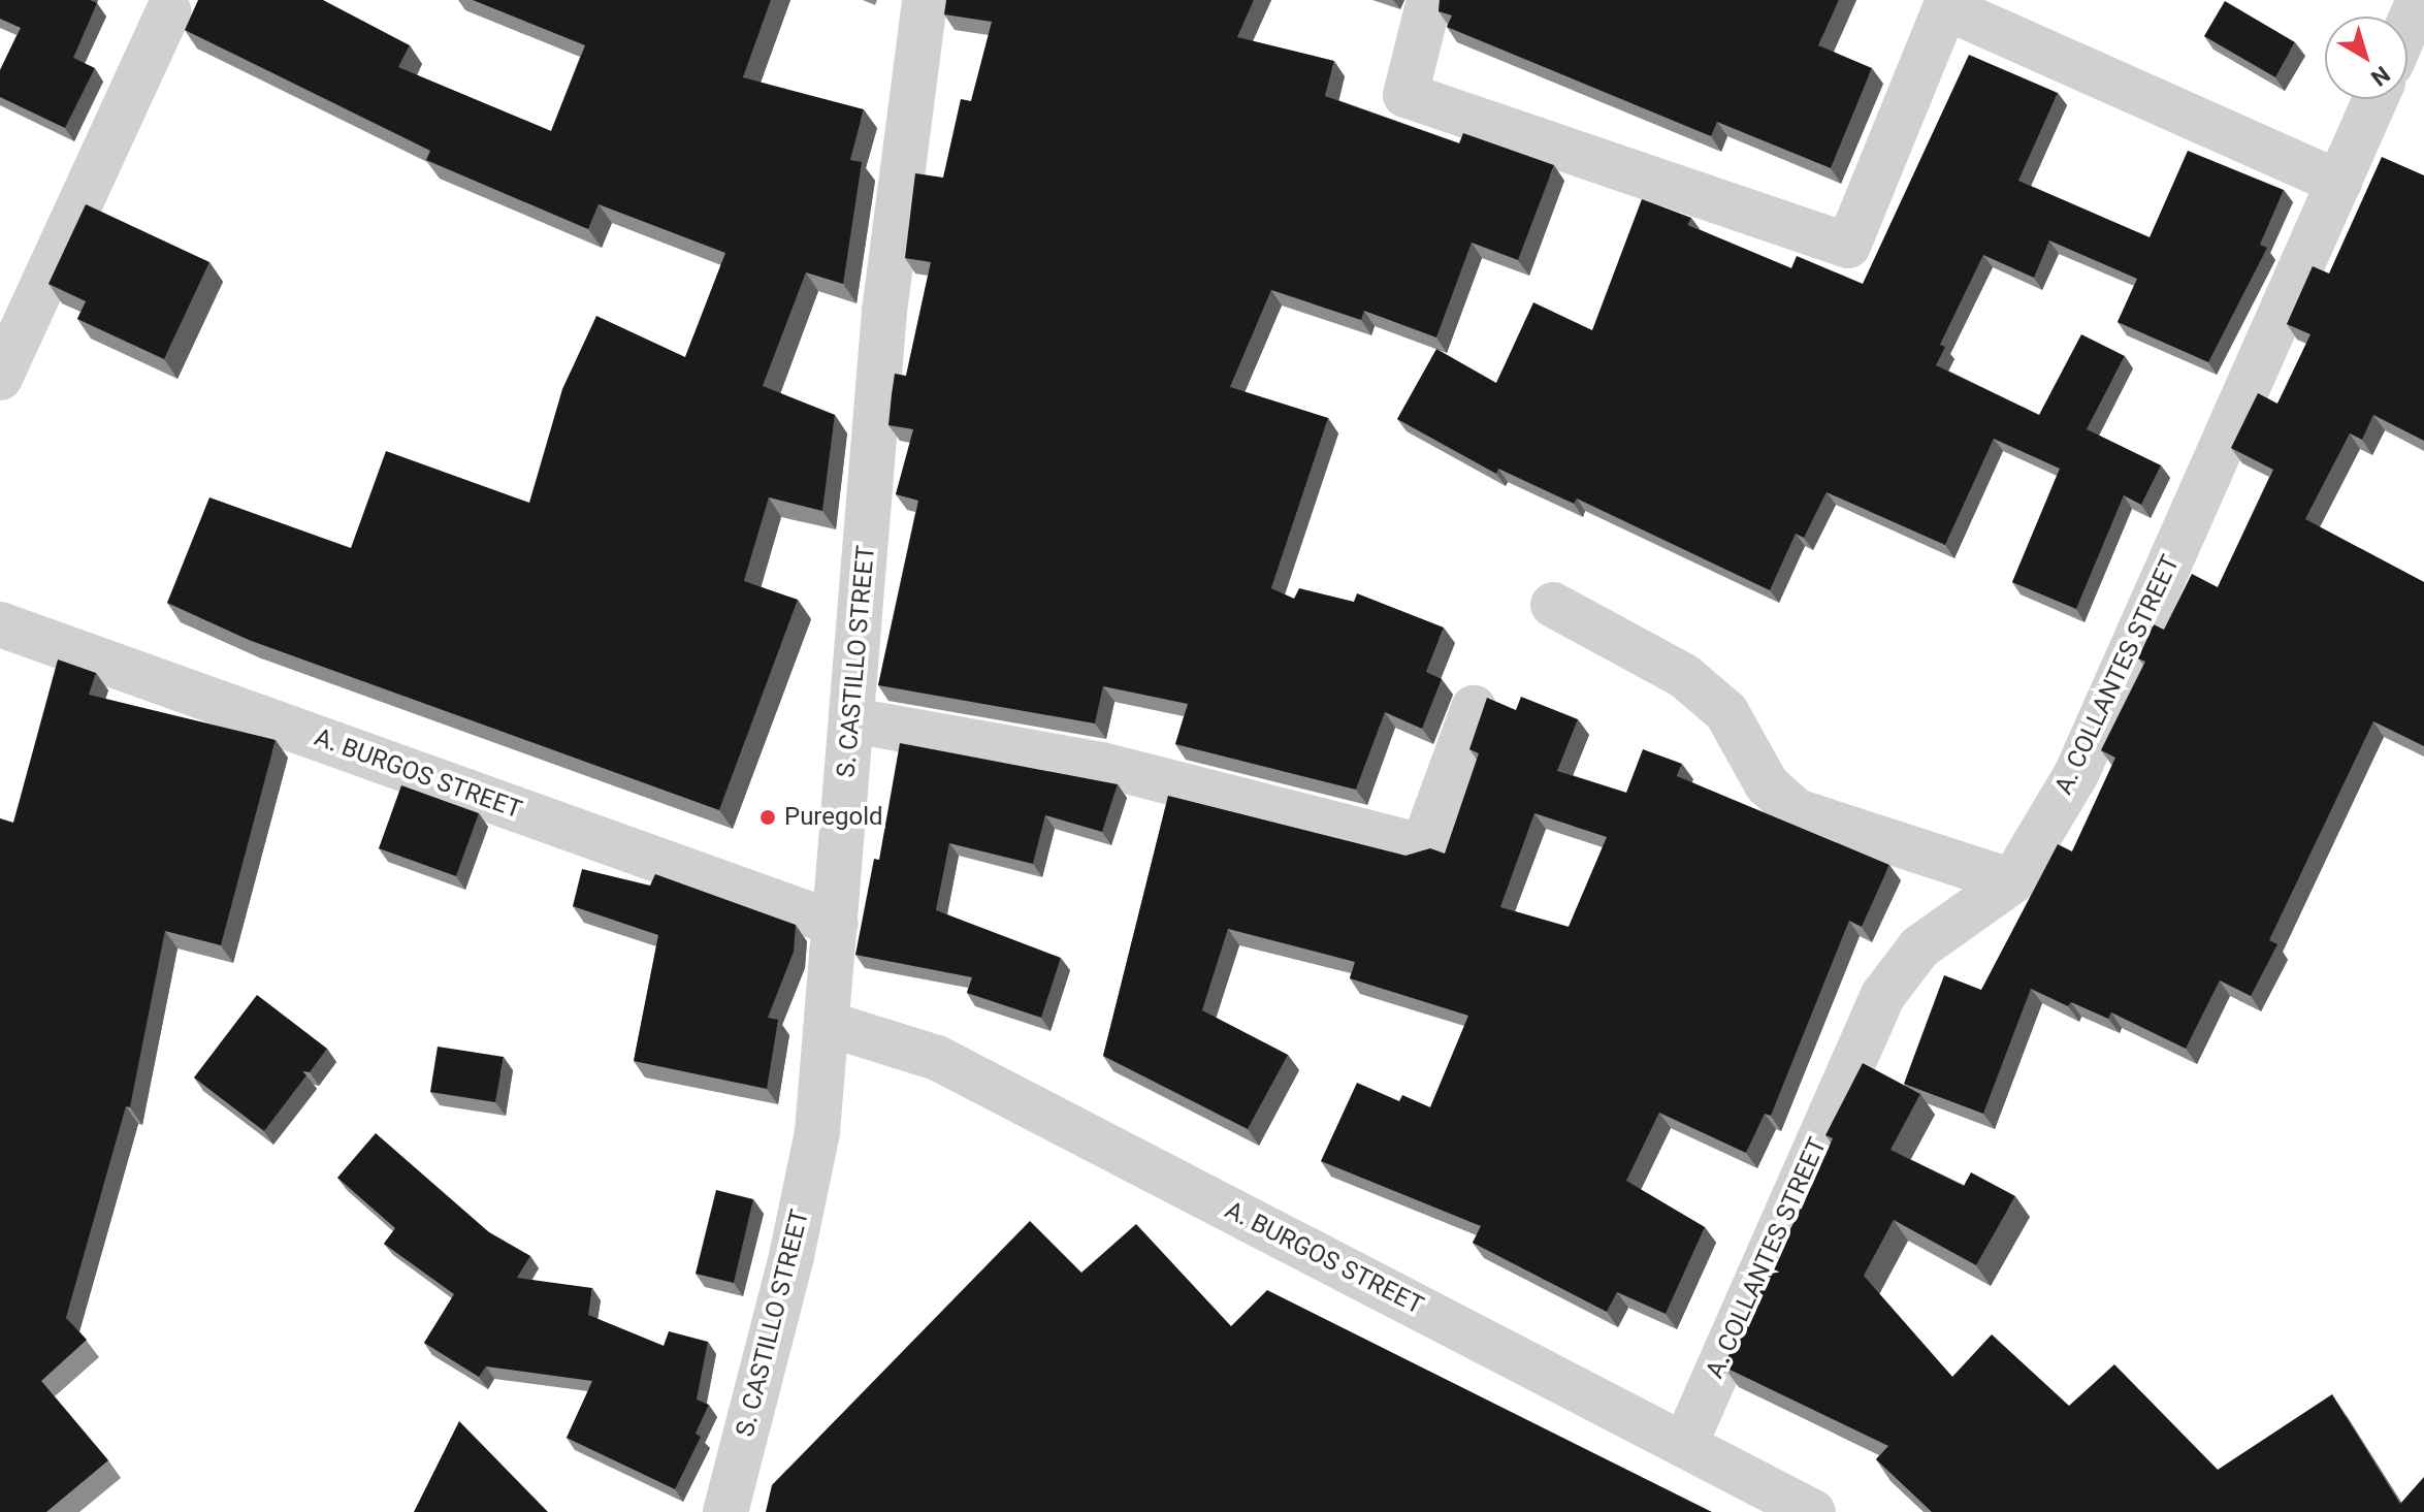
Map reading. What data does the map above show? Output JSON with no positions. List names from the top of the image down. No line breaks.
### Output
{"streets":{"street":["S. CASTILLO STREET","A. COLLANTES STREET","A. BURGOS STREET"]},"crossings":[["S. CASTILLO STREET","A. BURGOS STREET"],["A. COLLANTES STREET","A. BURGOS STREET"]],"places":["Puregold"],"north":"bottom right"}
